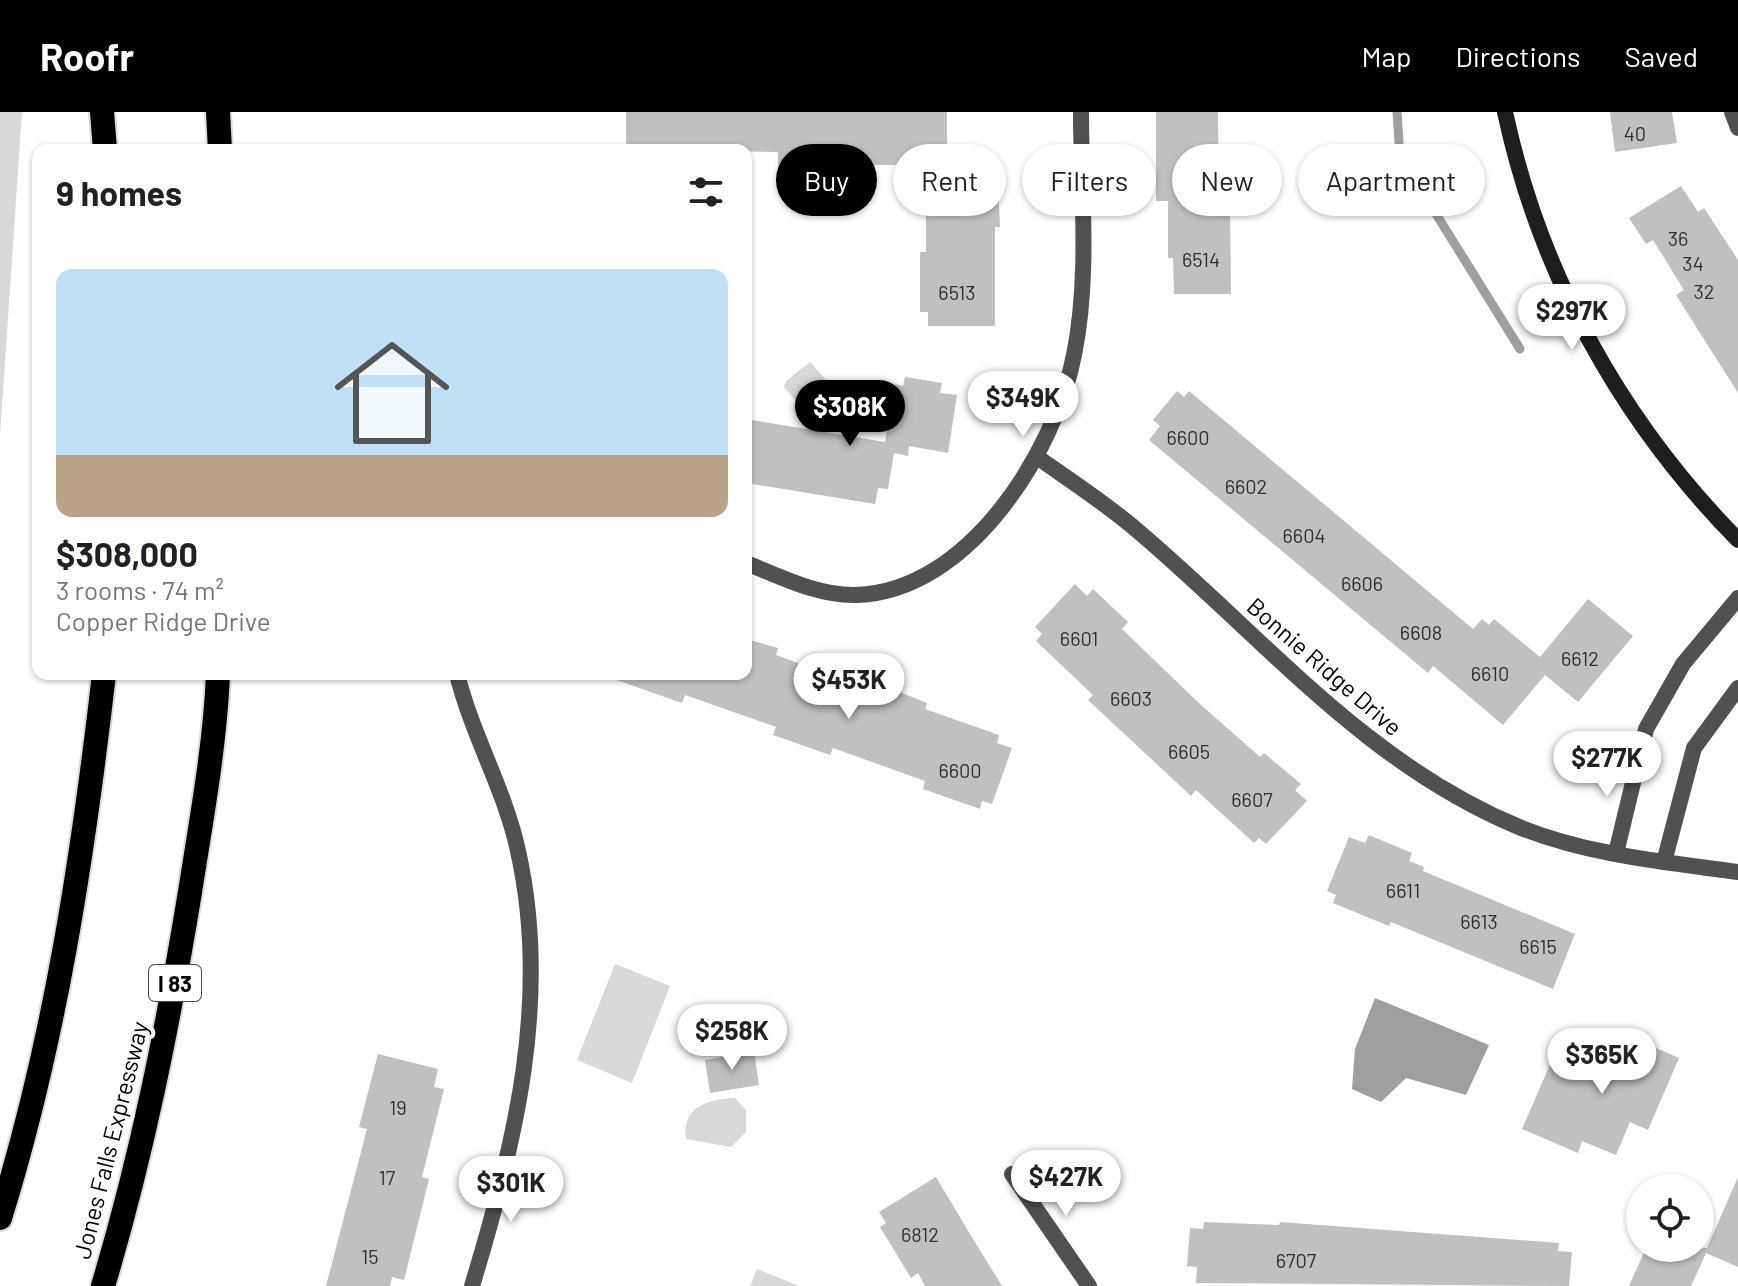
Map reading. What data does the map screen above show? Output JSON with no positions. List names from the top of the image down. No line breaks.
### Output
{"streets":{"highway":["I 83","Jones Falls Expressway"],"street":["Bonnie Ridge Drive"]},"house_numbers":["40","36","6514","34","32","6513","6600","6602","6604","6606","6608","6601","6612","6610","6603","6605","6600","6607","6611","6613","6615","19","17","6812","15","6707"],"page":{"header":"Roofr","nav":["Map","Directions","Saved"],"chip":["Buy","Rent","Filters","New","Apartment"],"heading":"9 homes","list":[{"name":"$308,000","note":"3 rooms · 74 m² · Copper Ridge Drive"}],"price":["$297K","$349K","$308K","$453K","$277K","$258K","$365K","$427K","$301K"]}}
